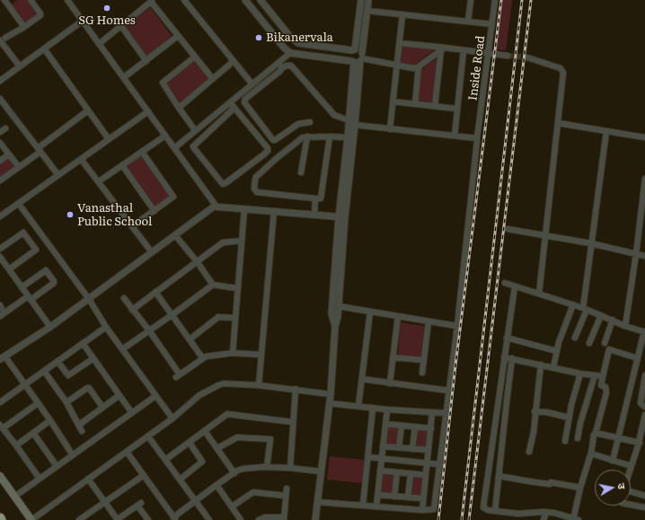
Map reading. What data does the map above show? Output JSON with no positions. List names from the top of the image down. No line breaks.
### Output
{"streets":{"street":["Inside Road"]},"places":["SG Homes","Bikanervala","Vanasthal Public School"],"north":"right"}
